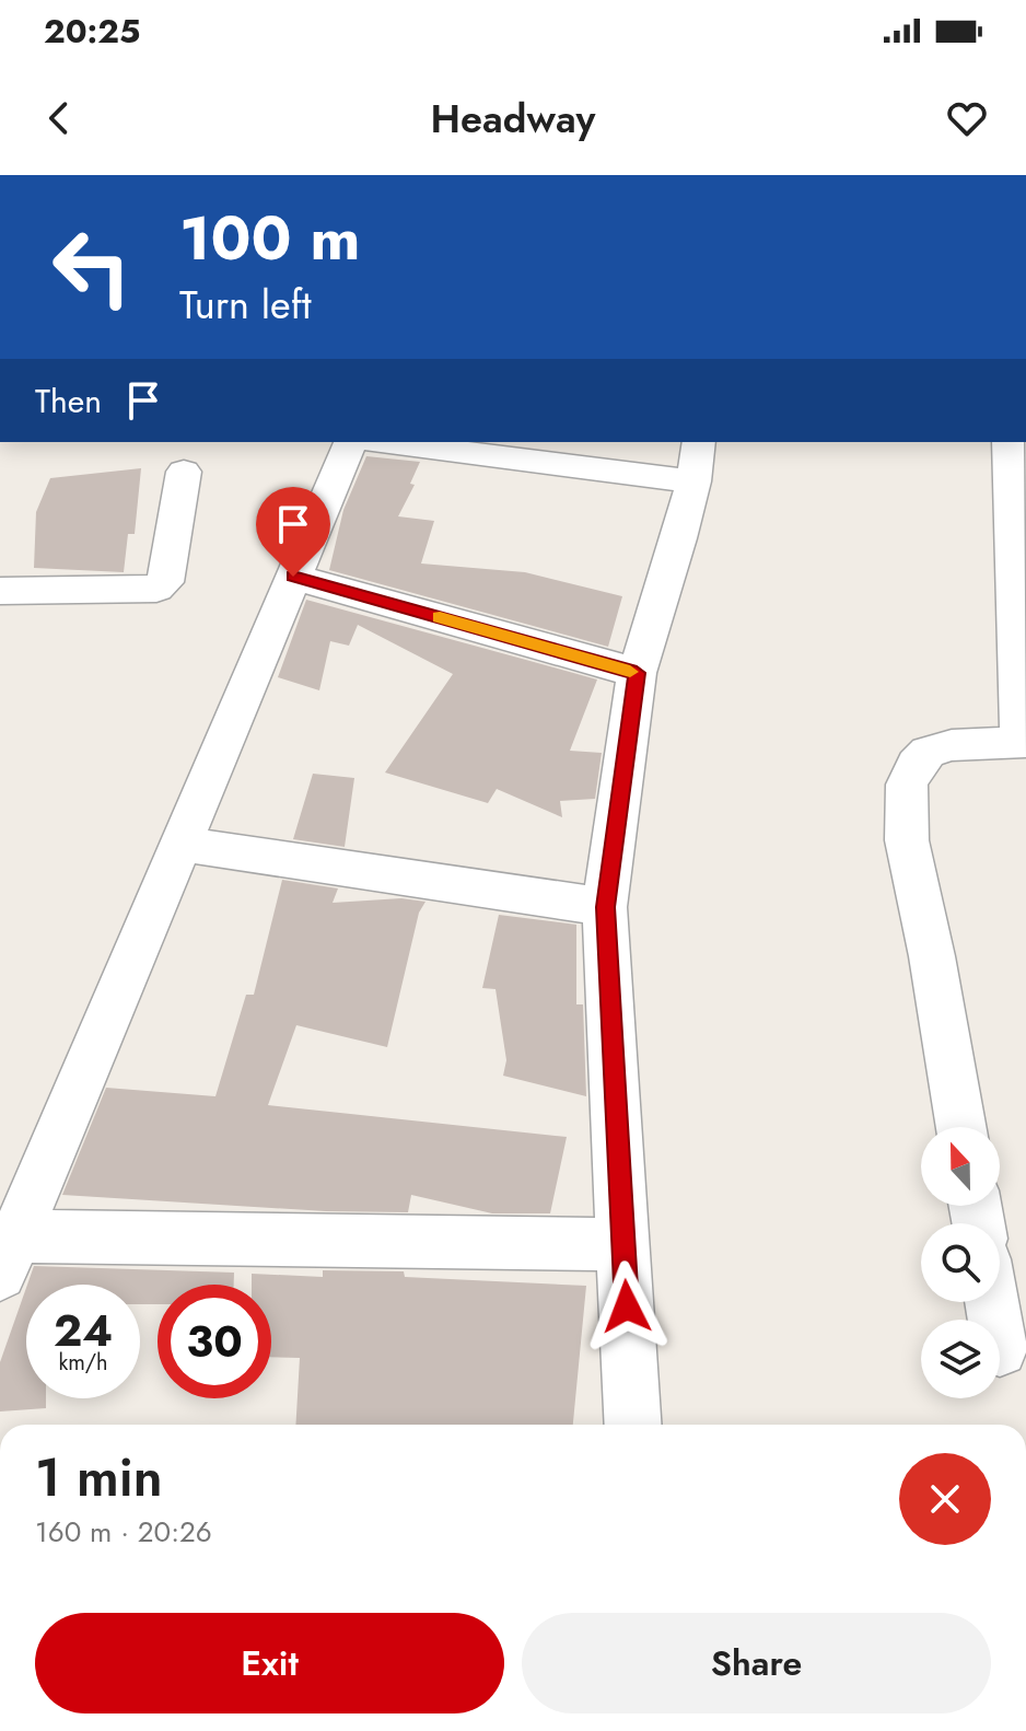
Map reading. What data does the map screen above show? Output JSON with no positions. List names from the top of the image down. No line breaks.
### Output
{"north":"top","page":{"status":"20:25","header":"Headway","turn":["100 m","Turn left"],"then":"Then","speed":"24 km/h","limit":"30","heading":["1 min","160 m · 20:26"],"buttons":["Exit","Share"]}}
